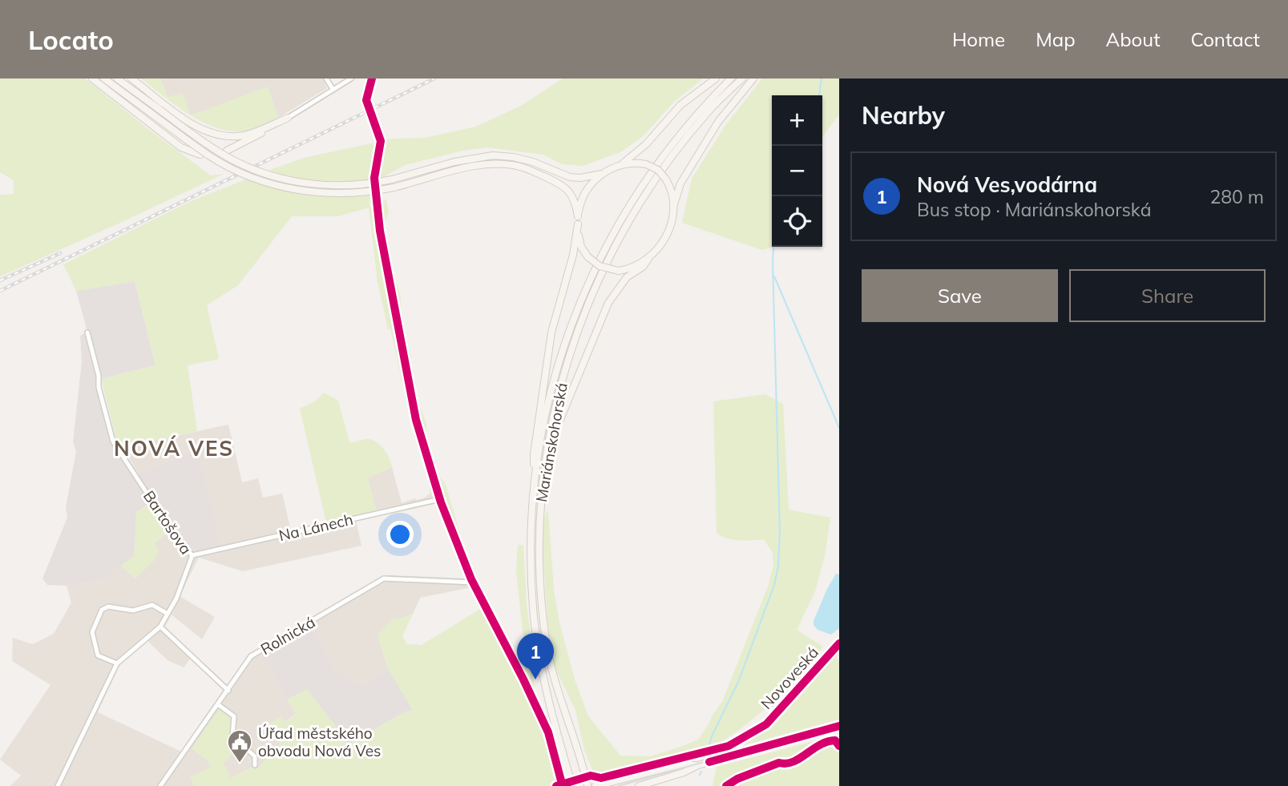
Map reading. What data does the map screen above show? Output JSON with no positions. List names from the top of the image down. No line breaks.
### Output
{"streets":{"main road":["Mariánskohorská"],"street":["Bartošova","Na Lánech","Rolnická","Novoveská"]},"crossings":[["Bartošova","Na Lánech"]],"districts":["NOVÁ VES"],"places":{"public building":["Úřad městského obvodu Nová Ves"]},"page":{"header":"Locato","nav":["Home","Map","About","Contact"],"heading":"Nearby","map_buttons":["+","−"],"list":[{"mark":"1","name":"Nová Ves,vodárna","note":"Bus stop · Mariánskohorská","value":"280 m"}],"buttons":["Save","Share"],"pins":"1"}}
